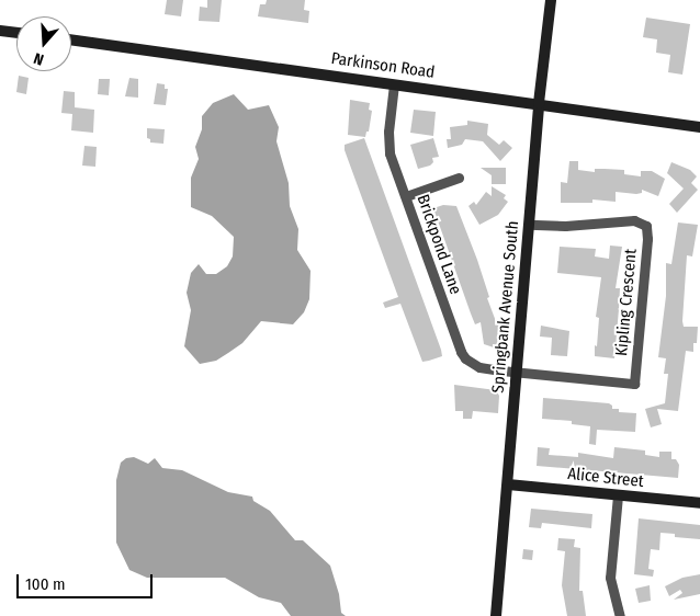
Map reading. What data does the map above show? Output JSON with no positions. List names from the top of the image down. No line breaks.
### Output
{"streets":{"main road":["Parkinson Road","Springbank Avenue South","Alice Street"],"street":["Brickpond Lane","Kipling Crescent"]},"crossings":[["Parkinson Road","Brickpond Lane"],["Parkinson Road","Springbank Avenue South"],["Brickpond Lane","Kipling Crescent"],["Brickpond Lane","Springbank Avenue South"],["Kipling Crescent","Springbank Avenue South"],["Springbank Avenue South","Alice Street"]],"scale_bar":"100 m","north":"bottom"}
